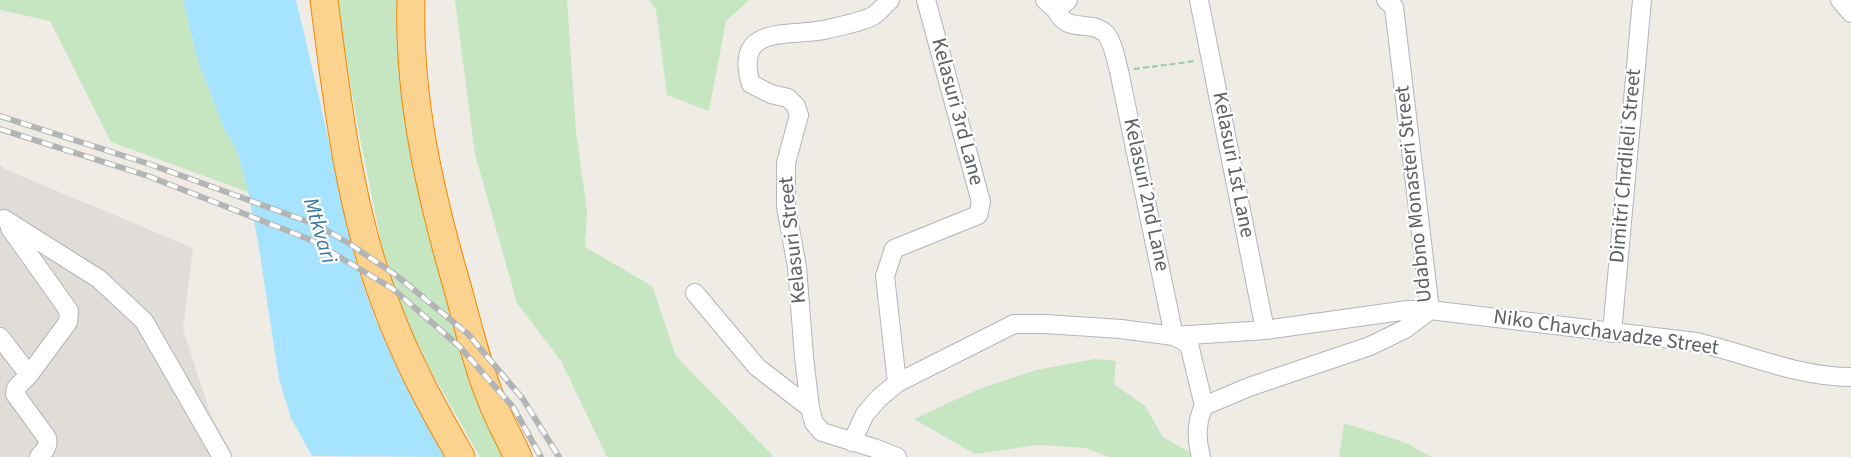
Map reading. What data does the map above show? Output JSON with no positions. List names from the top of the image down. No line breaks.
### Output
{"streets":{"street":["Kelasuri 3rd Lane","Kelasuri 1st Lane","Dimitri Chrdileli Street","Udabno Monasteri Street","Kelasuri 2nd Lane","Kelasuri Street","Niko Chavchavadze Street"]},"crossings":[["Kelasuri 3rd Lane","Niko Chavchavadze Street"],["Kelasuri 1st Lane","Niko Chavchavadze Street"],["Dimitri Chrdileli Street","Niko Chavchavadze Street"],["Udabno Monasteri Street","Kelasuri 2nd Lane"],["Udabno Monasteri Street","Niko Chavchavadze Street"],["Kelasuri 2nd Lane","Niko Chavchavadze Street"],["Kelasuri Street","Niko Chavchavadze Street"]],"water":["Mtkvari"]}
